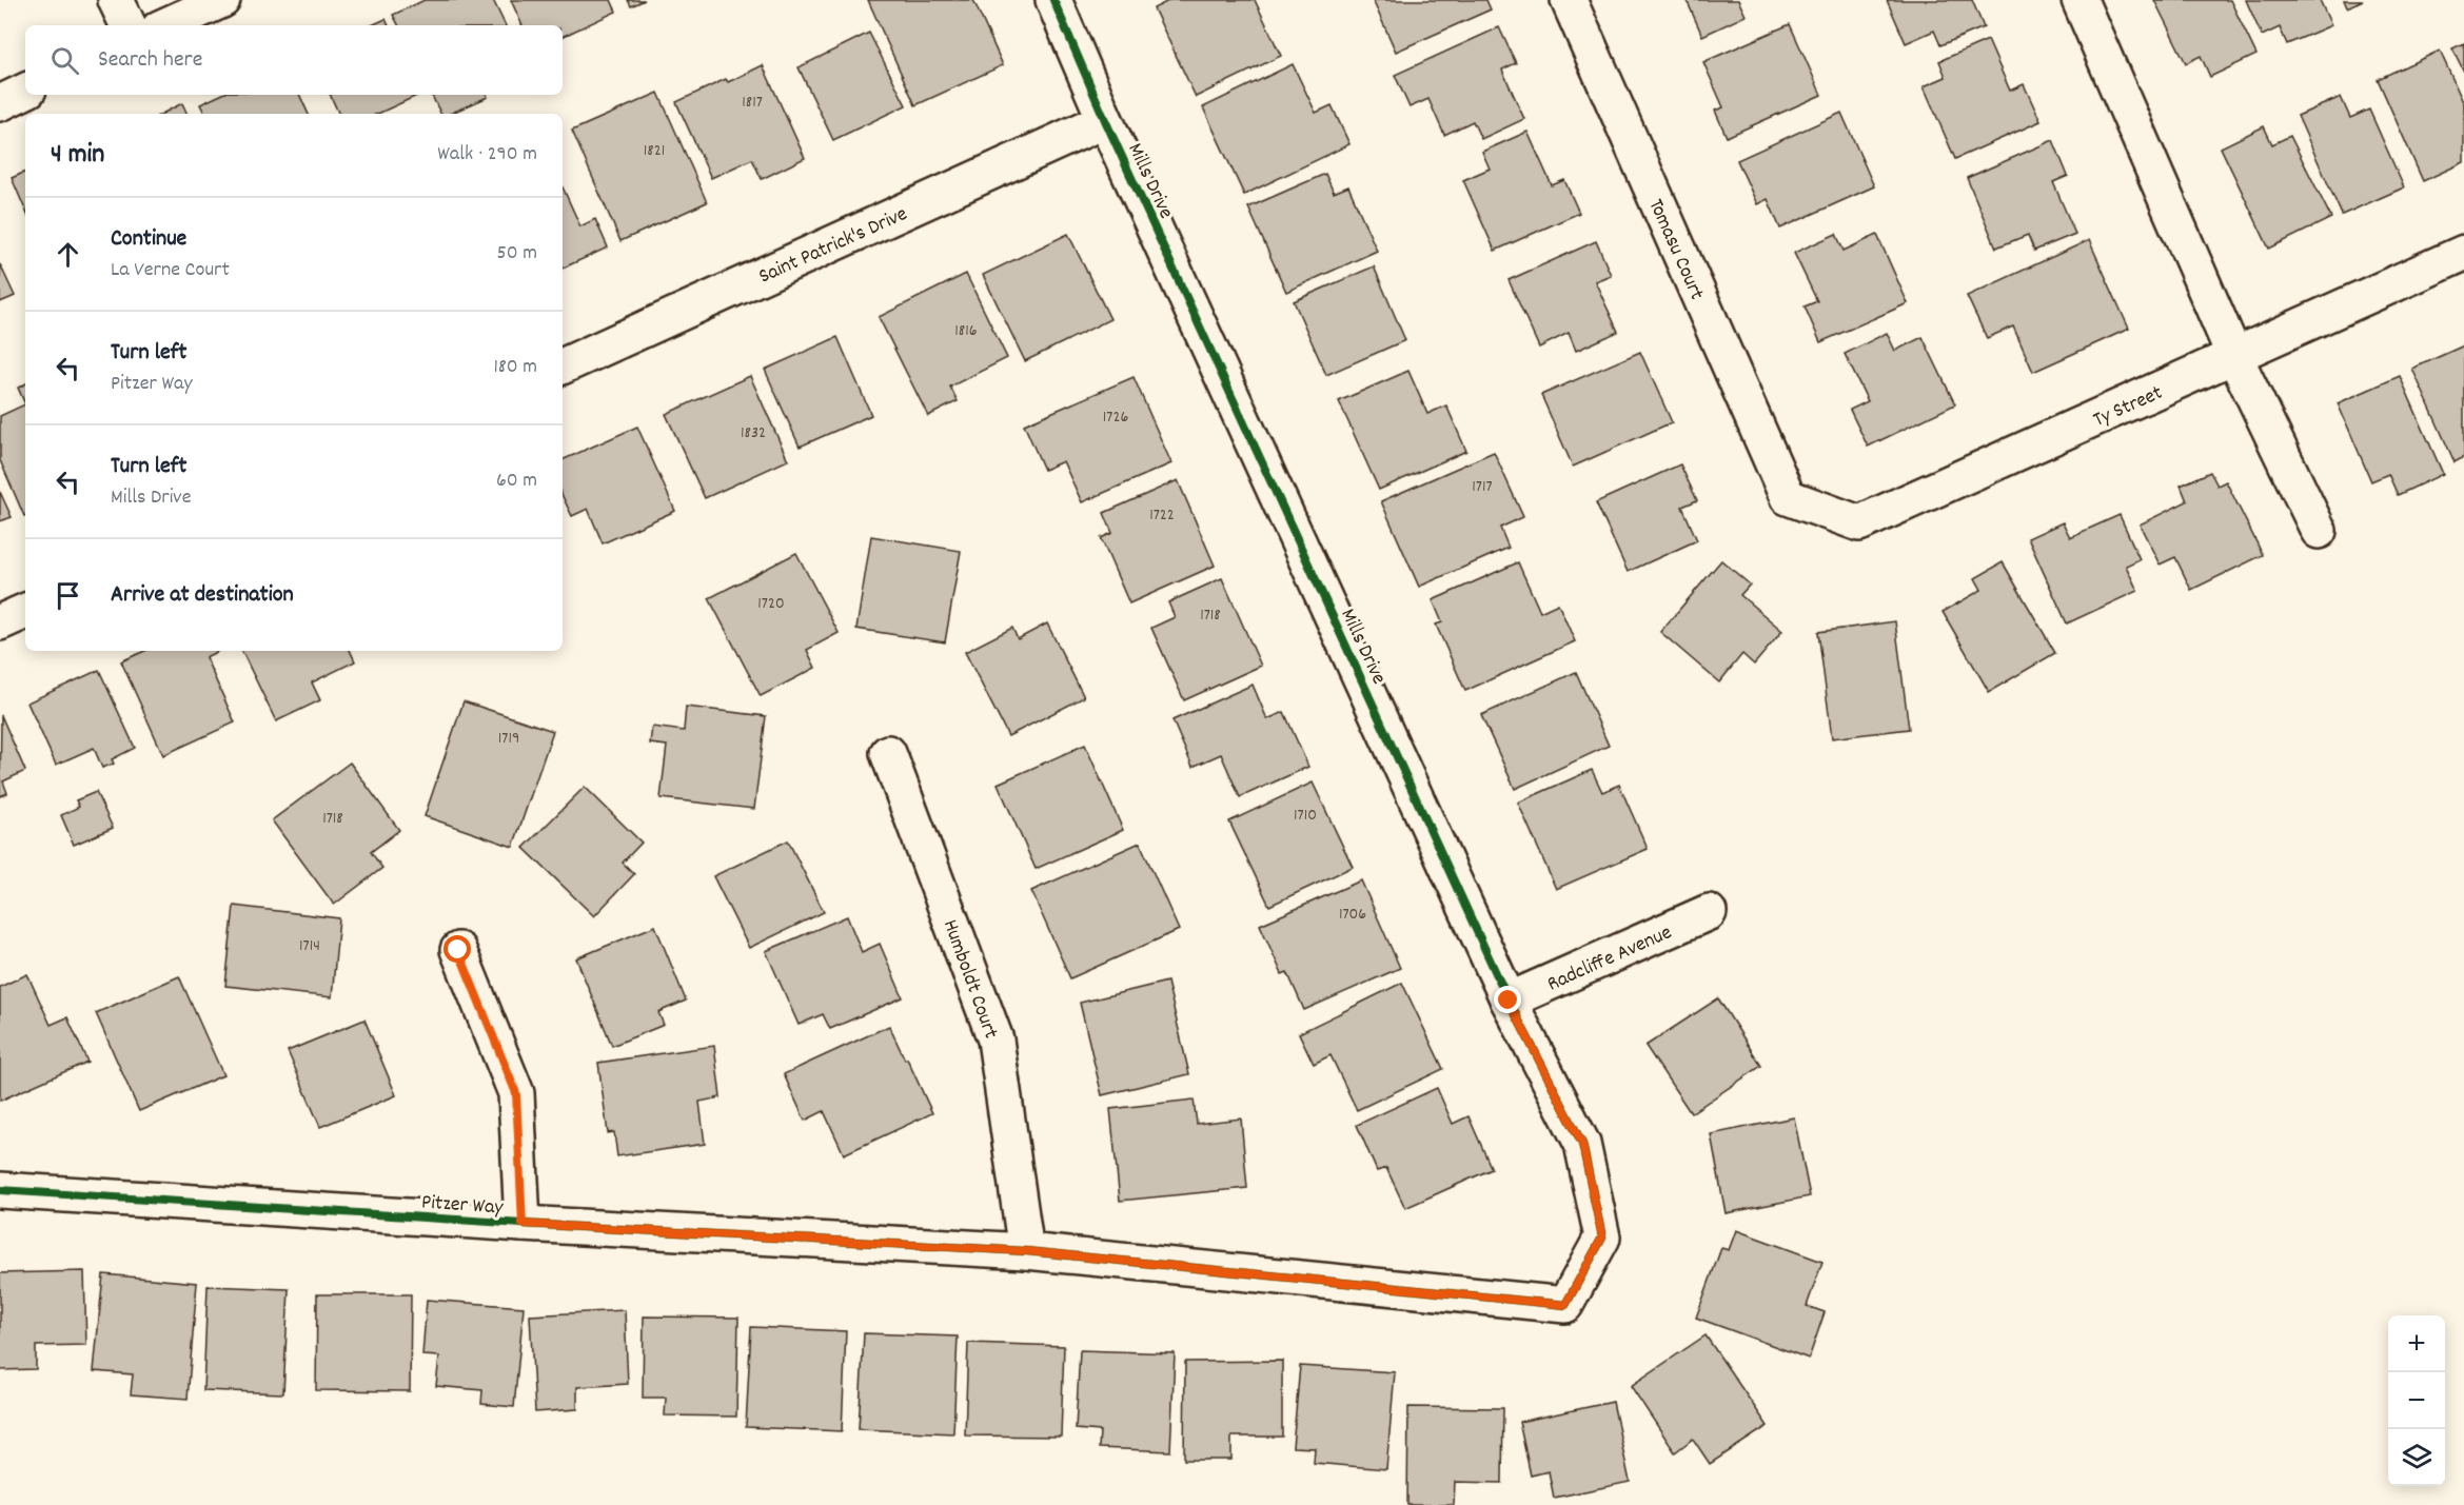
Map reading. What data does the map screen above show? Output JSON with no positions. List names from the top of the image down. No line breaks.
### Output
{"streets":{"street":["Mills Drive","Saint Patrick's Drive","Tomasu Court","Ty Street","Radcliffe Avenue","Humboldt Court","Pitzer Way"]},"crossings":[["Mills Drive","Saint Patrick's Drive"],["Mills Drive","Radcliffe Avenue"],["Mills Drive","Pitzer Way"],["Tomasu Court","Ty Street"],["Humboldt Court","Pitzer Way"]],"house_numbers":["1817","1821","1816","1726","1832","1717","1722","1720","1718","1719","1710","1718","1706","1714"],"page":{"search":"Search here","heading":["4 min","Walk · 290 m"],"list":[["Continue","La Verne Court","50 m"],["Turn left","Pitzer Way","180 m"],["Turn left","Mills Drive","60 m"],"Arrive at destination"],"map_buttons":["+","−"]}}
